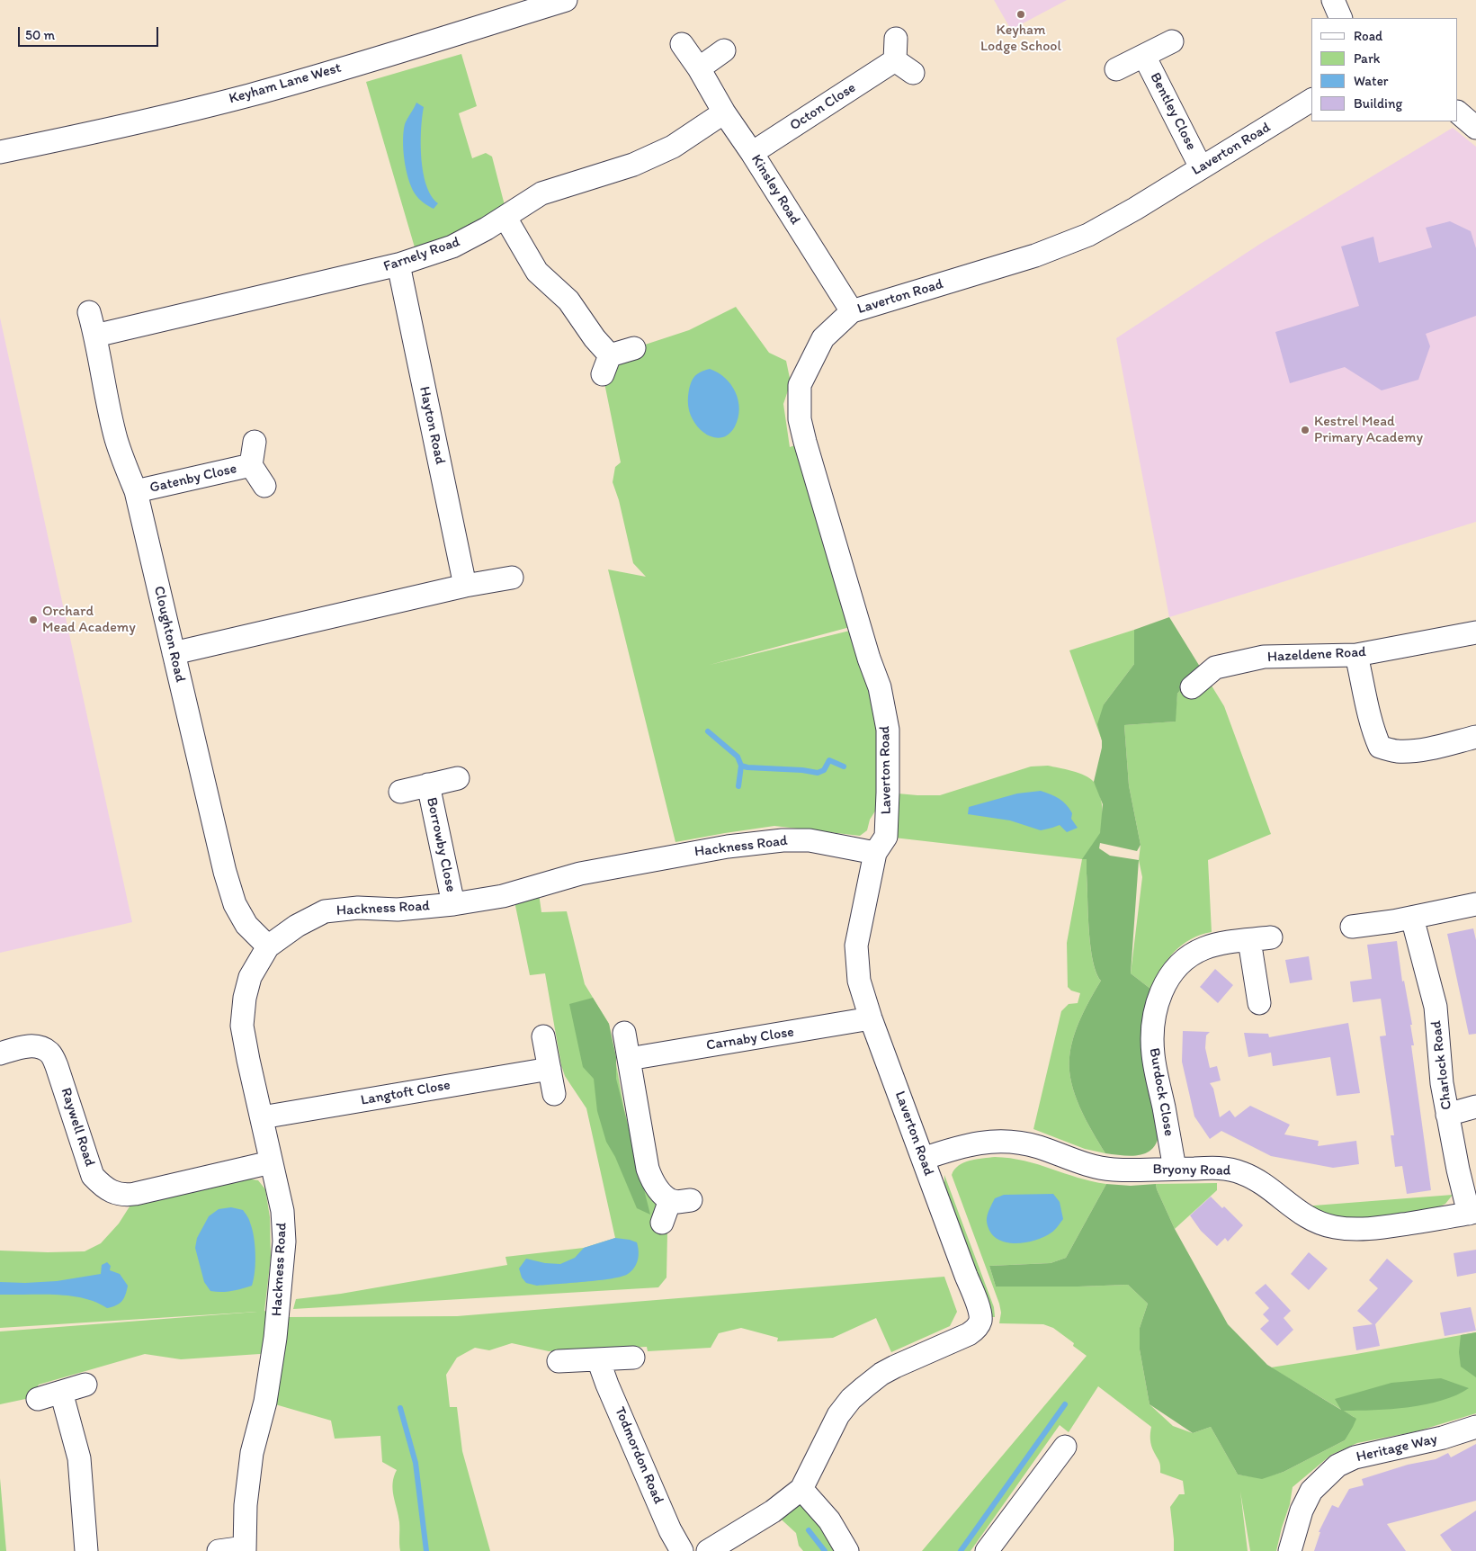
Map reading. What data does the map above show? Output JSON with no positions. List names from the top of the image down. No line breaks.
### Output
{"streets":{"street":["Keyham Lane West","Octon Close","Bentley Close","Laverton Road","Kinsley Road","Farnely Road","Hayton Road","Gatenby Close","Cloughton Road","Hazeldene Road","Borrowby Close","Hackness Road","Carnaby Close","Charlock Road","Burdock Close","Langtoft Close","Raywell Road","Bryony Road","Heritage Way","Todmordon Road"]},"crossings":[["Octon Close","Kinsley Road"],["Bentley Close","Laverton Road"],["Laverton Road","Kinsley Road"],["Laverton Road","Hackness Road"],["Laverton Road","Carnaby Close"],["Laverton Road","Bryony Road"],["Kinsley Road","Farnely Road"],["Farnely Road","Hayton Road"],["Farnely Road","Cloughton Road"],["Gatenby Close","Cloughton Road"],["Cloughton Road","Hackness Road"],["Borrowby Close","Hackness Road"],["Hackness Road","Langtoft Close"],["Hackness Road","Raywell Road"],["Charlock Road","Bryony Road"],["Burdock Close","Bryony Road"]],"places":["Keyham Lodge School","Kestrel Mead Primary Academy","Orchard Mead Academy"],"legend":["Road","Park","Water","Building"],"scale_bar":"50 m"}
